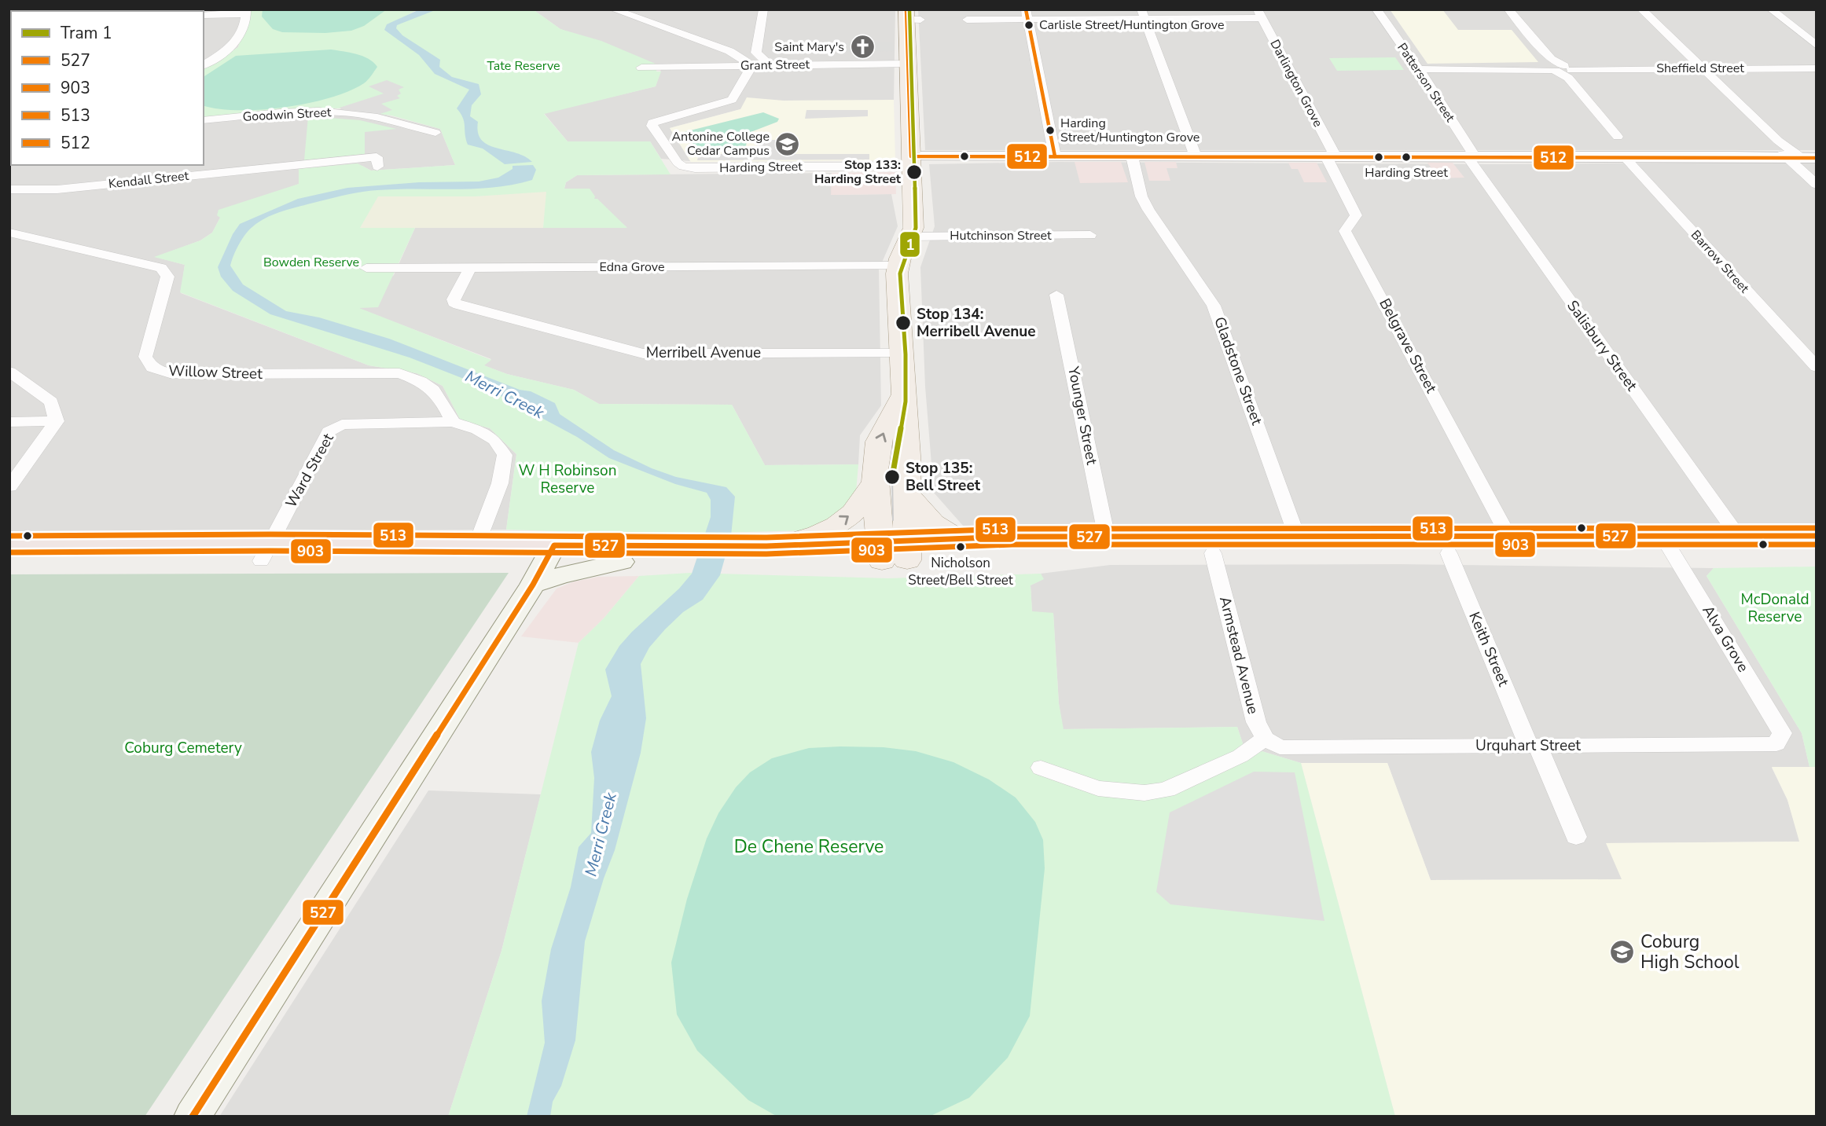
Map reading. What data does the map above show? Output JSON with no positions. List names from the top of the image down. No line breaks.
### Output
{"streets":{"street":["Grant Street","Sheffield Street","Patterson Street","Darlington Grove","Goodwin Street","Harding Street","Kendall Street","Hutchinson Street","Barrow Street","Edna Grove","Belgrave Street","Salisbury Street","Merribell Avenue","Gladstone Street","Willow Street","Younger Street","Ward Street","Alva Grove","Keith Street","Armstead Avenue","Urquhart Street"]},"crossings":[["Sheffield Street","Patterson Street"],["Patterson Street","Harding Street"],["Patterson Street","Salisbury Street"],["Darlington Grove","Harding Street"],["Darlington Grove","Belgrave Street"],["Harding Street","Barrow Street"],["Harding Street","Belgrave Street"],["Harding Street","Salisbury Street"],["Harding Street","Gladstone Street"],["Edna Grove","Merribell Avenue"],["Willow Street","Ward Street"],["Alva Grove","Urquhart Street"],["Keith Street","Urquhart Street"],["Armstead Avenue","Urquhart Street"]],"water":["Merri Creek"],"parks":["Tate Reserve","Bowden Reserve","W H Robinson Reserve","McDonald Reserve","Coburg Cemetery","De Chene Reserve"],"places":{"other":["Carlisle Street/Huntington Grove","Harding Street/Huntington Grove","Harding Street","Stop 133: Harding Street","Stop 134: Merribell Avenue","Stop 135: Bell Street","Nicholson Street/Bell Street"],"church":["Saint Mary's"],"school or university":["Antonine College Cedar Campus","Coburg High School"]},"lines":["tram line 1","transit line 512","transit line 513","transit line 527","transit line 903"],"legend":["Tram 1","527","903","513","512"]}
